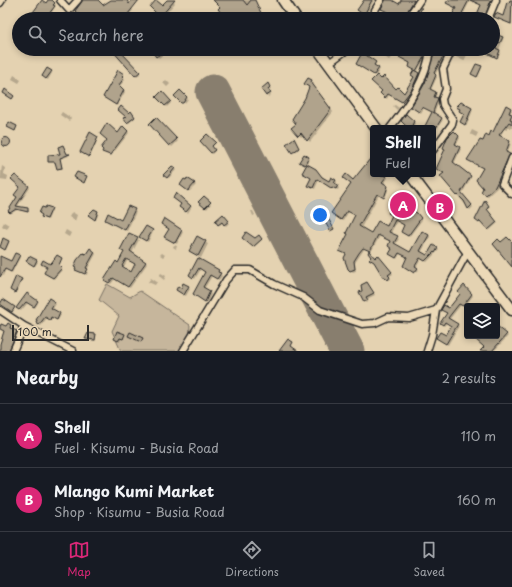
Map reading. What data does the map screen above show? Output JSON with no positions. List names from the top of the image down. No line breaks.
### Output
{"scale_bar":"100 m","page":{"search":"Search here","popup":["Shell","Fuel"],"pins":["A","B"],"scale":"100 m","heading":["Nearby","2 results"],"list":[{"mark":"A","name":"Shell","note":"Fuel · Kisumu - Busia Road","value":"110 m"},{"mark":"B","name":"Mlango Kumi Market","note":"Shop · Kisumu - Busia Road","value":"160 m"}],"nav":["Map","Directions","Saved"]}}
